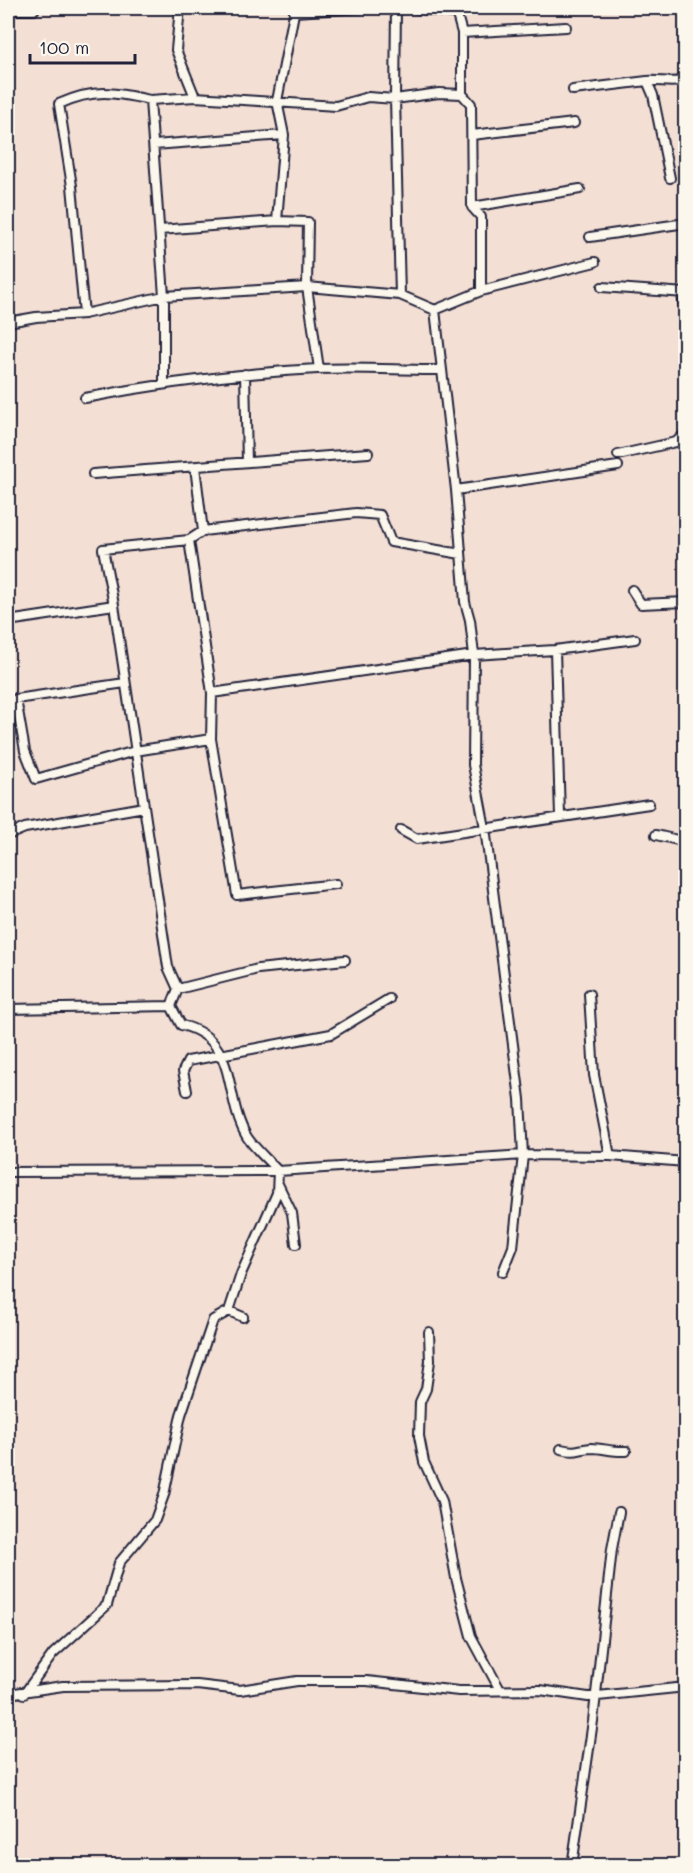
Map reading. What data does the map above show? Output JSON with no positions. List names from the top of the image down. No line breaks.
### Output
{"scale_bar":"100 m"}
